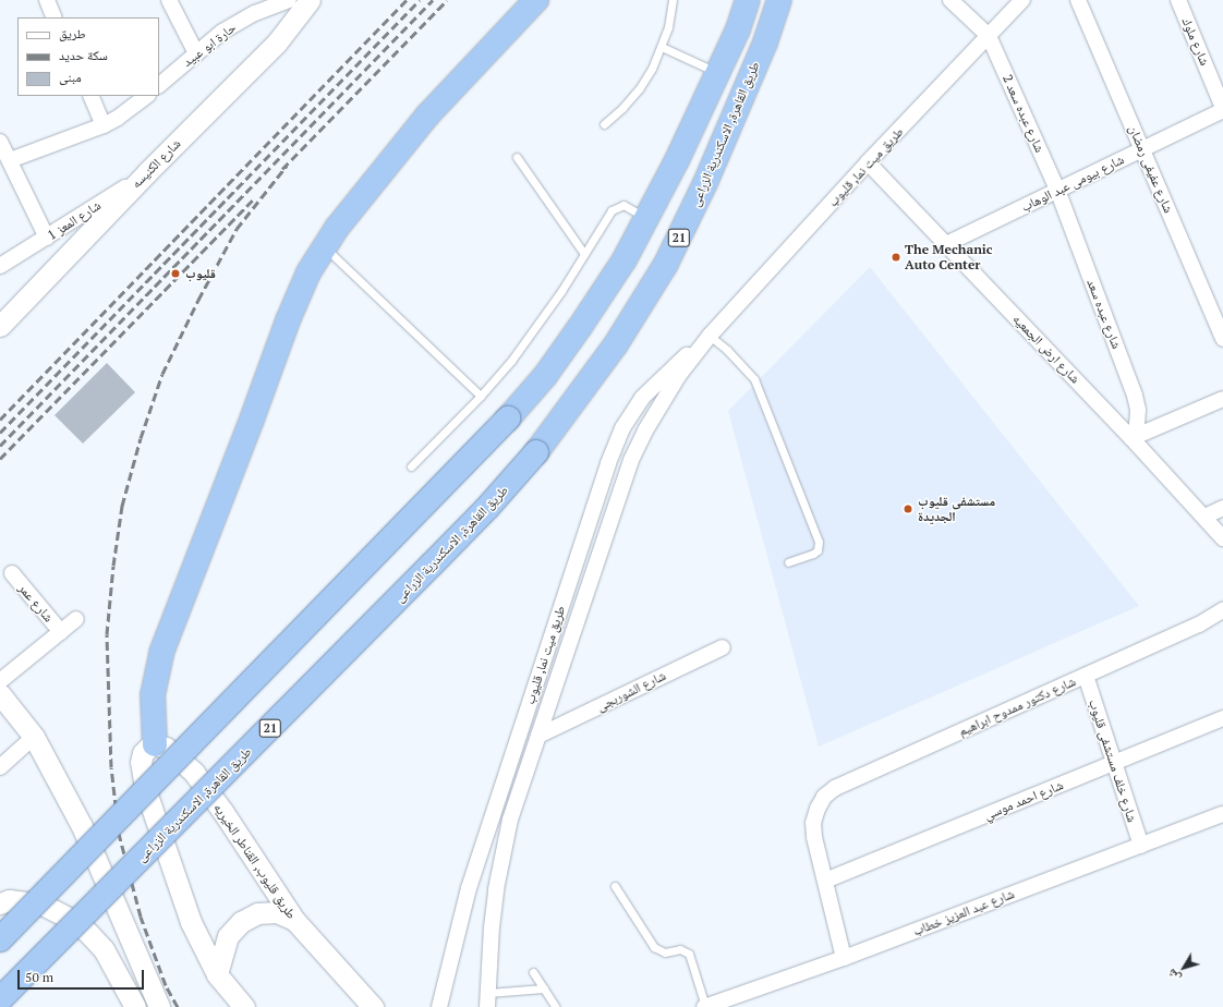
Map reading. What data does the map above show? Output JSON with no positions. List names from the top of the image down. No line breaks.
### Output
{"streets":{"highway":["طريق القاهرة, الاسكندرية الزراعى","21"],"main road":["شارع الكنيسه","طريق قليوب, القناطر الخيريه"],"street":["شارع ملوك","حارة ابو عبيد","شارع عبده سعد 2","طريق ميت نما, قليوب","شارع عفيفى رمضان","شارع بيومى عبد الوهاب","شارع المعز 1","شارع عبده سعد","شارع ارض الجمعيه","شارع عمر","شارع الشوربجى","شارع دكتور ممدوح ابراهيم","شارع خلف مستشفى قليوب","شارع احمد موسي","شارع عبد العزيز خطاب"]},"crossings":[["شارع ملوك","شارع بيومى عبد الوهاب"],["حارة ابو عبيد","شارع الكنيسه"],["شارع عبده سعد 2","طريق ميت نما, قليوب"],["شارع عبده سعد 2","شارع بيومى عبد الوهاب"],["شارع عبده سعد 2","شارع عبده سعد"],["شارع الكنيسه","شارع المعز 1"],["طريق ميت نما, قليوب","شارع ارض الجمعيه"],["طريق ميت نما, قليوب","شارع الشوربجى"],["شارع عفيفى رمضان","شارع بيومى عبد الوهاب"],["شارع بيومى عبد الوهاب","شارع عبده سعد"],["شارع بيومى عبد الوهاب","شارع ارض الجمعيه"],["شارع عبده سعد","شارع ارض الجمعيه"],["شارع دكتور ممدوح ابراهيم","شارع خلف مستشفى قليوب"],["شارع دكتور ممدوح ابراهيم","شارع احمد موسي"],["شارع خلف مستشفى قليوب","شارع احمد موسي"],["شارع خلف مستشفى قليوب","شارع عبد العزيز خطاب"]],"places":["The Mechanic Auto Center","قليوب","مستشفى قليوب الجديدة"],"legend":["طريق","سكة حديد","مبنى"],"scale_bar":"50 m","north":"bottom left"}
